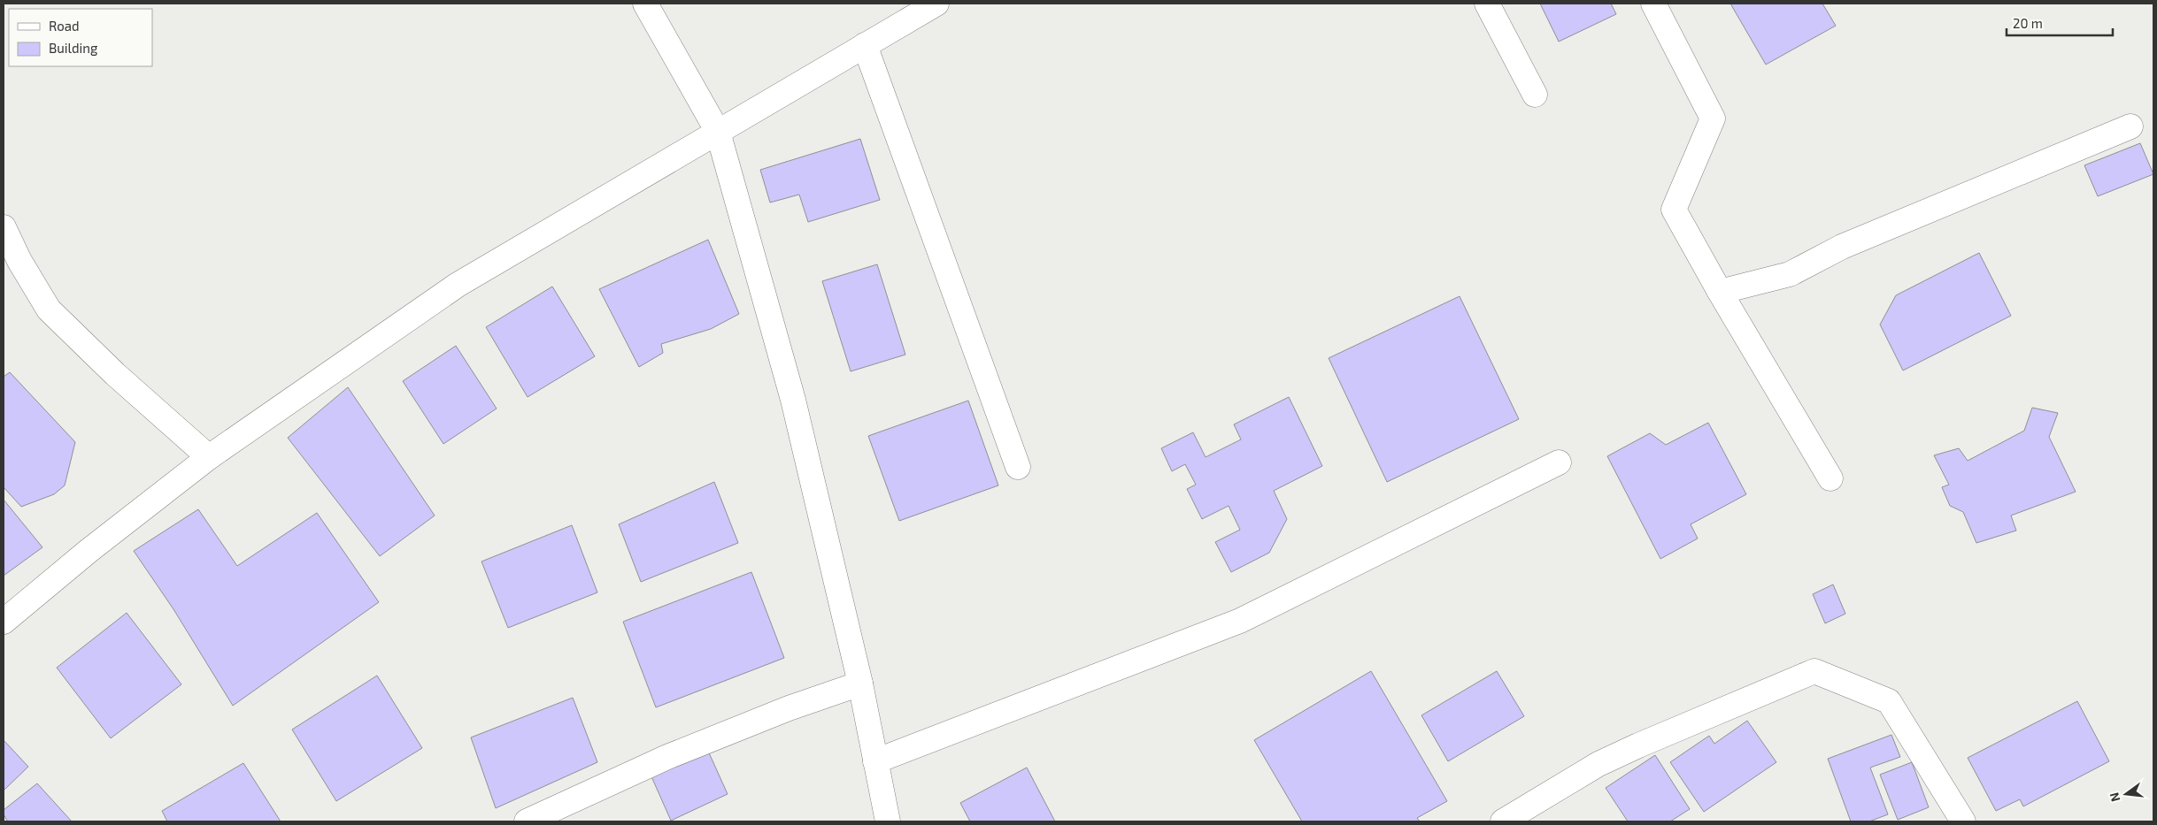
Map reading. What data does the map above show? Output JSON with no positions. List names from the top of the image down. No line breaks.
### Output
{"legend":["Road","Building"],"scale_bar":"20 m","north":"left"}
